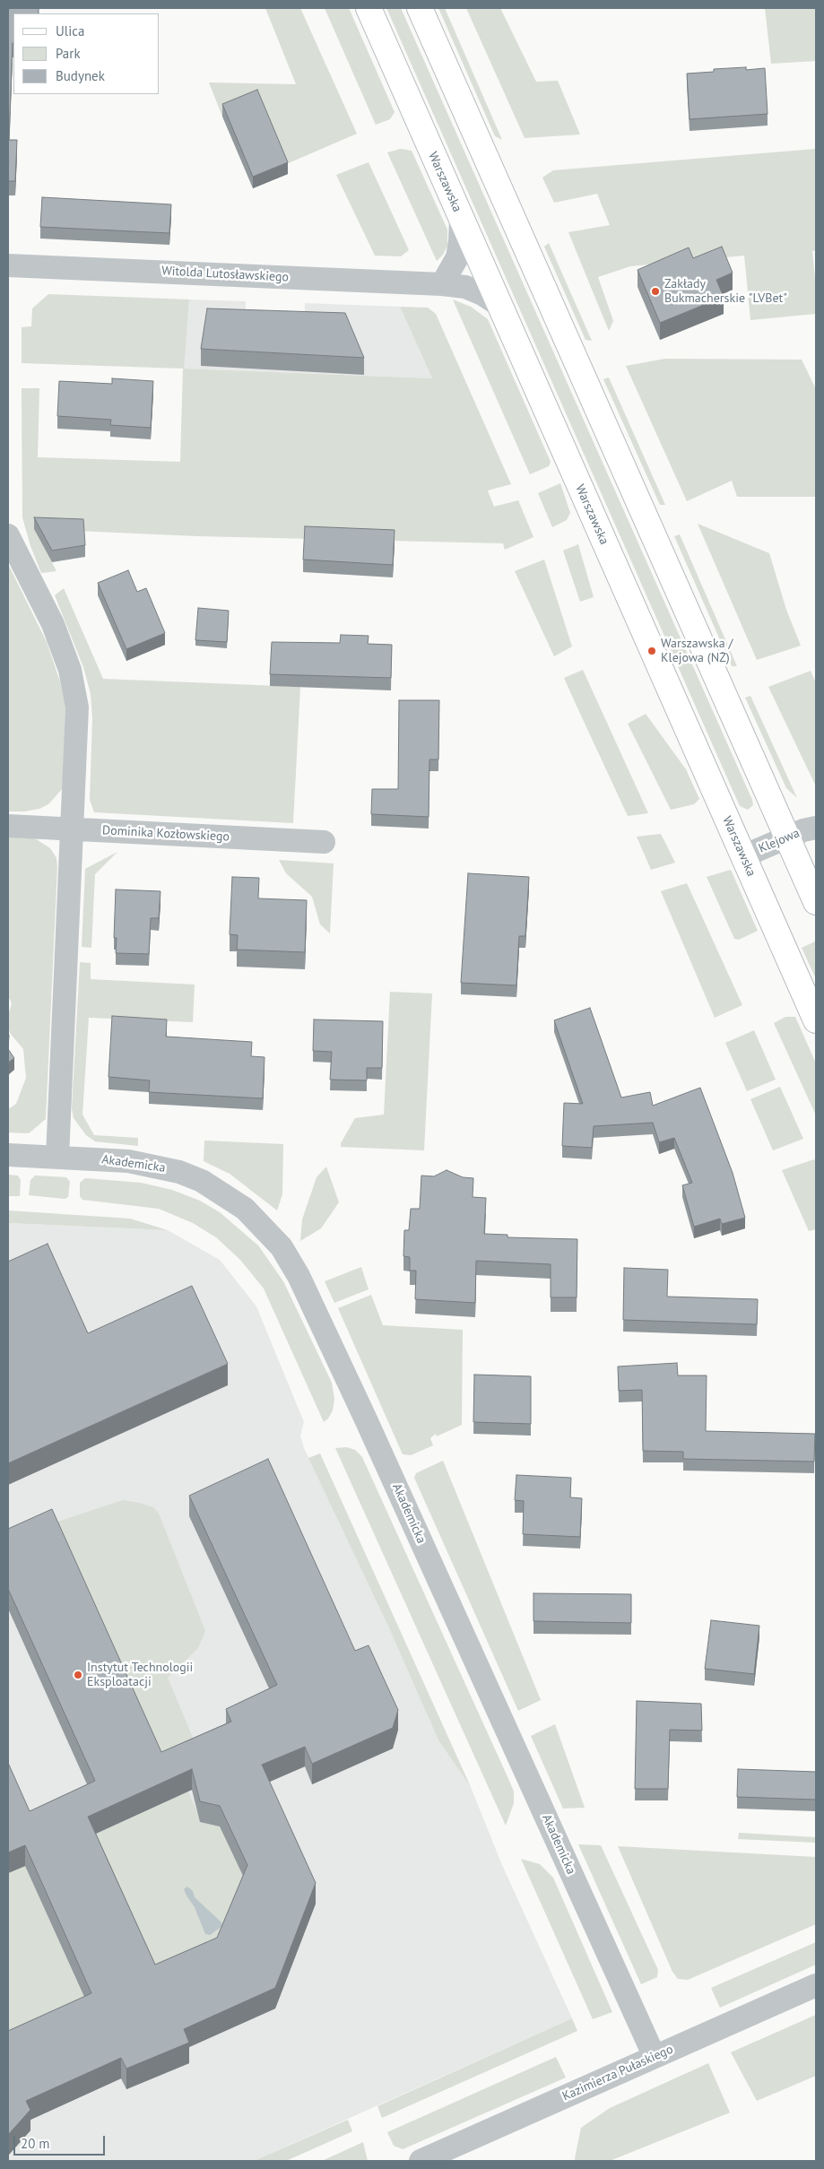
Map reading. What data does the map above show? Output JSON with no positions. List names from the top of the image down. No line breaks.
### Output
{"streets":{"main road":["Warszawska"],"street":["Witolda Lutosławskiego","Dominika Kozłowskiego","Klejowa","Akademicka","Kazimierza Pułaskiego"]},"crossings":[["Warszawska","Witolda Lutosławskiego"],["Warszawska","Klejowa"],["Akademicka","Kazimierza Pułaskiego"]],"places":["Zakłady Bukmacherskie \"LVBet\"","Warszawska / Klejowa (NŻ)","Instytut Technologii Eksploatacji"],"legend":["Ulica","Park","Budynek"],"scale_bar":"20 m"}
